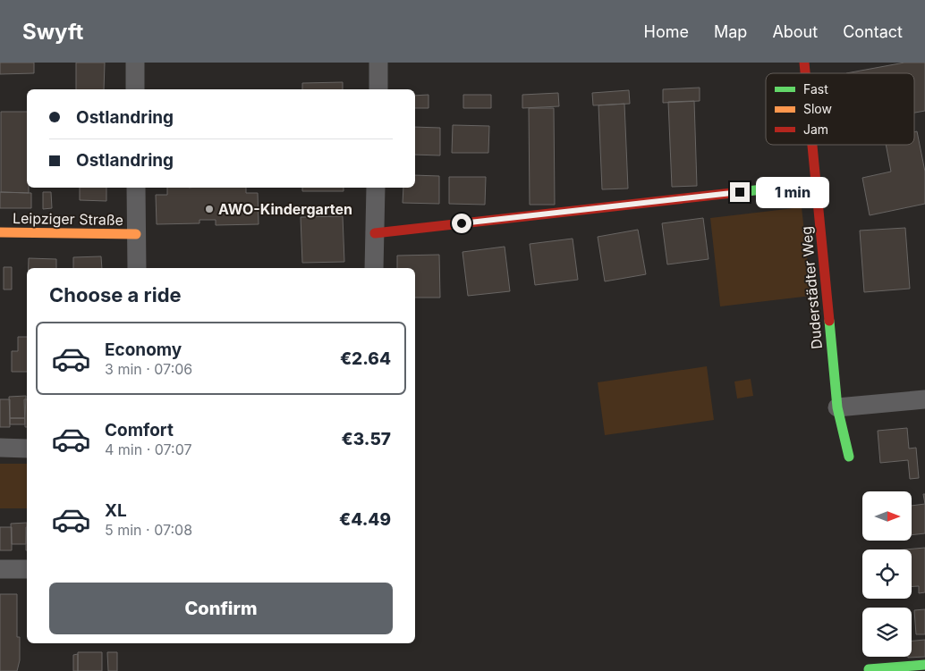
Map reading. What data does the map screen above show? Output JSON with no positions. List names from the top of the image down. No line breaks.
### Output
{"streets":{"street":["Leipziger Straße","Duderstädter Weg"]},"places":["AWO-Kindergarten"],"legend":["Fast","Slow","Jam"],"north":"right","page":{"header":"Swyft","nav":["Home","Map","About","Contact"],"banner":["Ostlandring","Ostlandring"],"bubble":"1 min","heading":"Choose a ride","list":[{"name":"Economy","note":"3 min · 07:06","value":"€2.64"},{"name":"Comfort","note":"4 min · 07:07","value":"€3.57"},{"name":"XL","note":"5 min · 07:08","value":"€4.49"}],"buttons":"Confirm"}}
